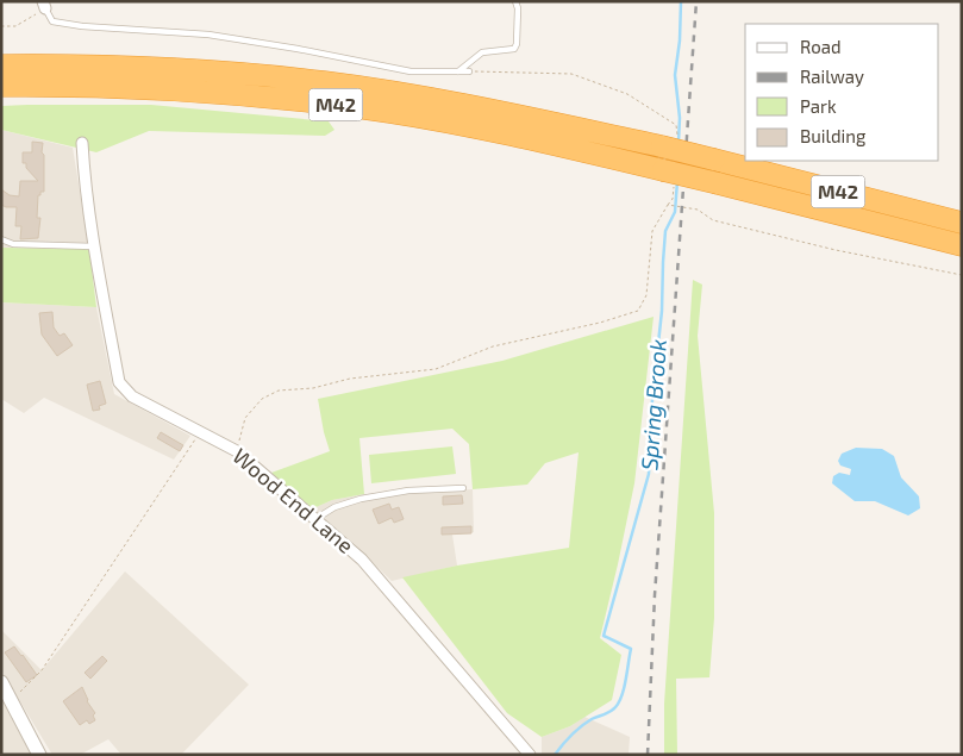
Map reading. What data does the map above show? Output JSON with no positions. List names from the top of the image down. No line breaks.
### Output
{"streets":{"highway":["M42"],"street":["Wood End Lane"]},"water":["Spring Brook"],"legend":["Road","Railway","Park","Building"]}
